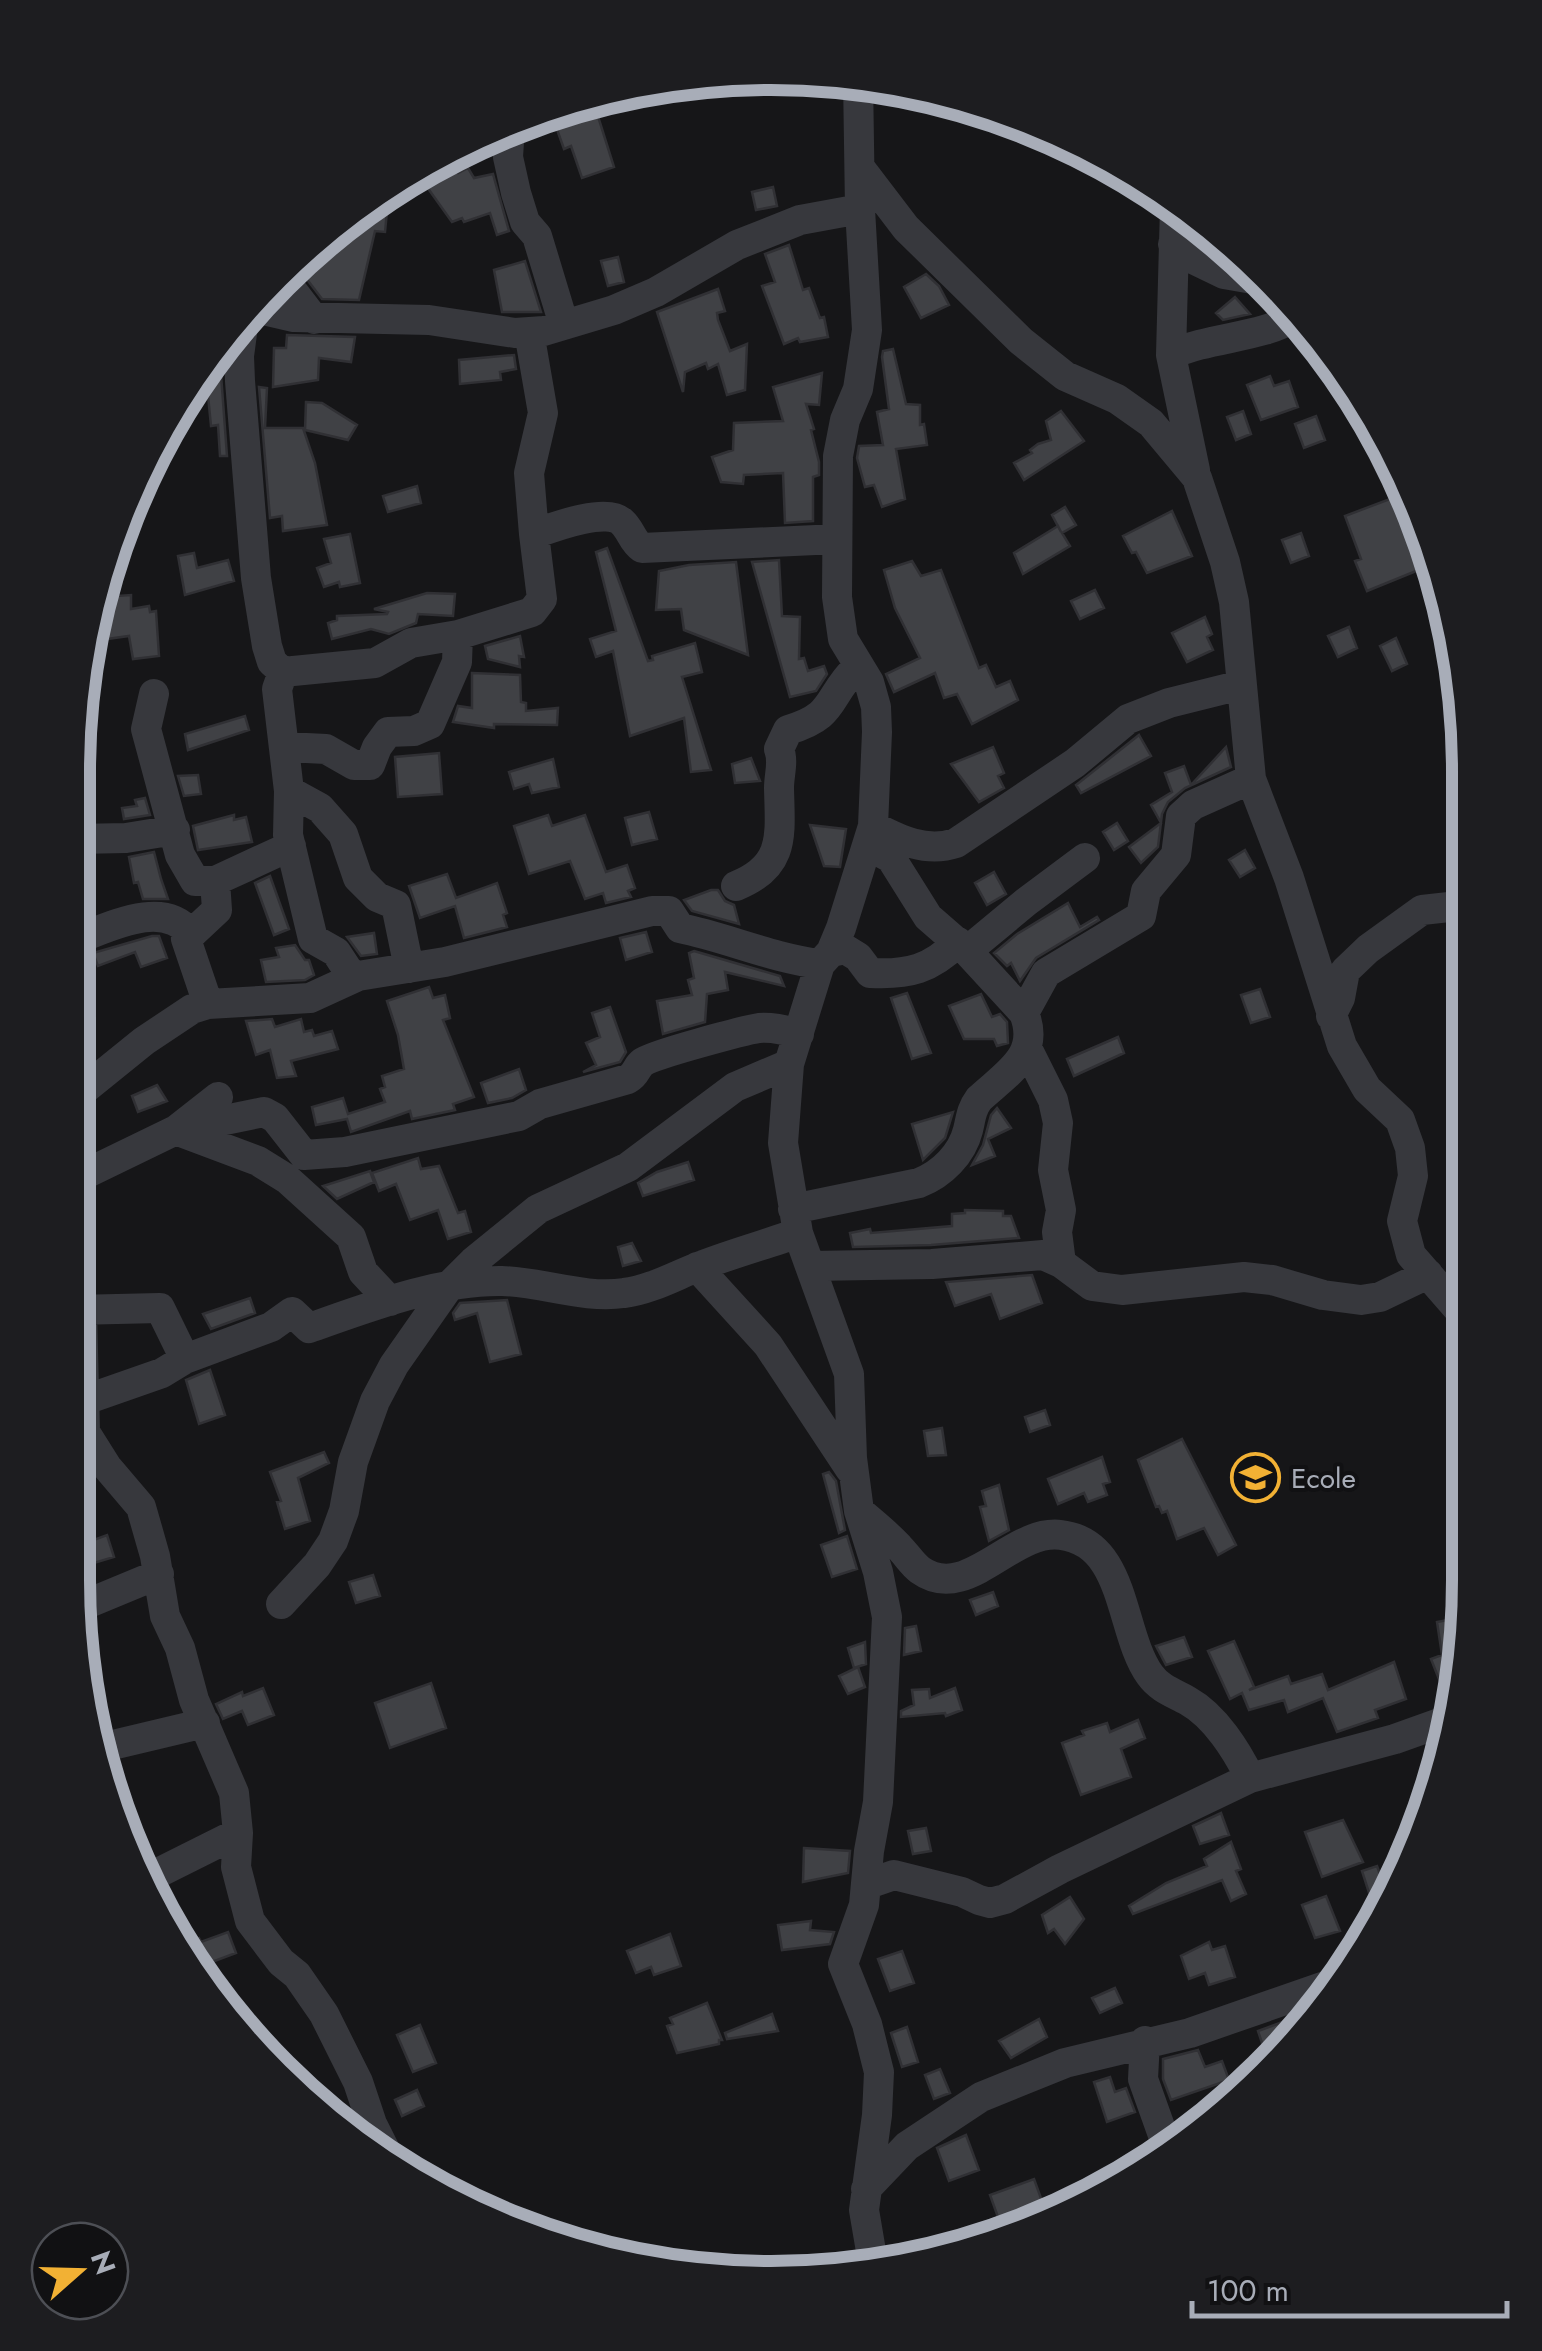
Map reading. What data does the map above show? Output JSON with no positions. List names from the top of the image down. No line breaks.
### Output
{"places":{"school or university":["Ecole"]},"scale_bar":"100 m","north":"right"}
